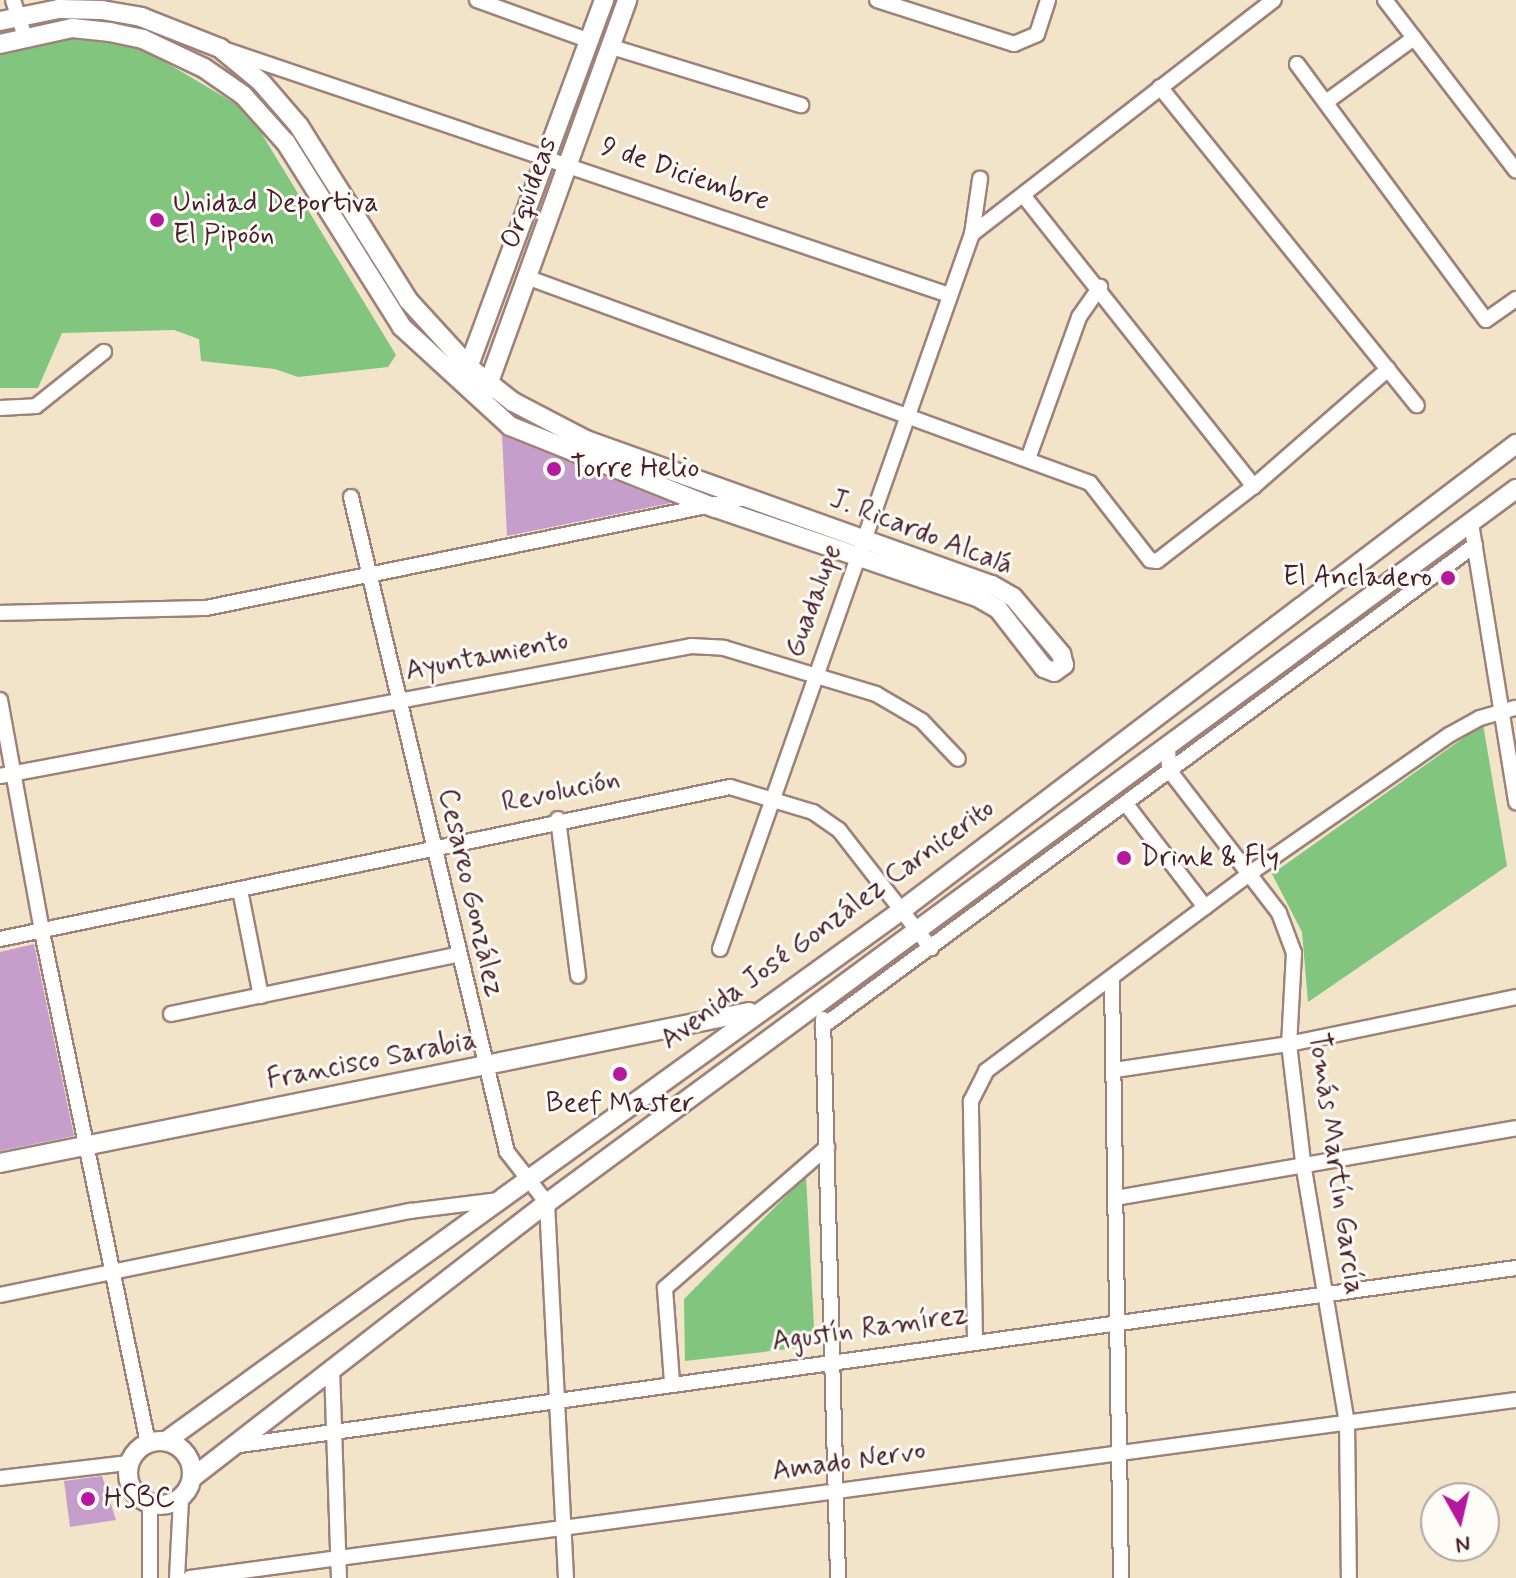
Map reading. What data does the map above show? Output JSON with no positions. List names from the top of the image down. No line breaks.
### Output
{"streets":{"street":["9 de Diciembre","Orquídeas","J. Ricardo Alcalá","Guadalupe","Ayuntamiento","Revolución","Cesareo González","Avenida José González Carnicerito","Francisco Sarabia","Tomás Martín García","Agustín Ramírez","Amado Nervo"]},"crossings":[["9 de Diciembre","Orquídeas"],["9 de Diciembre","J. Ricardo Alcalá"],["9 de Diciembre","Guadalupe"],["Orquídeas","J. Ricardo Alcalá"],["J. Ricardo Alcalá","Guadalupe"],["Guadalupe","Ayuntamiento"],["Guadalupe","Revolución"],["Ayuntamiento","Cesareo González"],["Revolución","Cesareo González"],["Revolución","Avenida José González Carnicerito"],["Cesareo González","Avenida José González Carnicerito"],["Cesareo González","Francisco Sarabia"],["Avenida José González Carnicerito","Francisco Sarabia"],["Avenida José González Carnicerito","Agustín Ramírez"],["Tomás Martín García","Agustín Ramírez"],["Tomás Martín García","Amado Nervo"]],"places":["Unidad Deportiva El Pipoón","Torre Helio","El Ancladero","Drink & Fly","Beef Master","HSBC"],"north":"bottom"}
